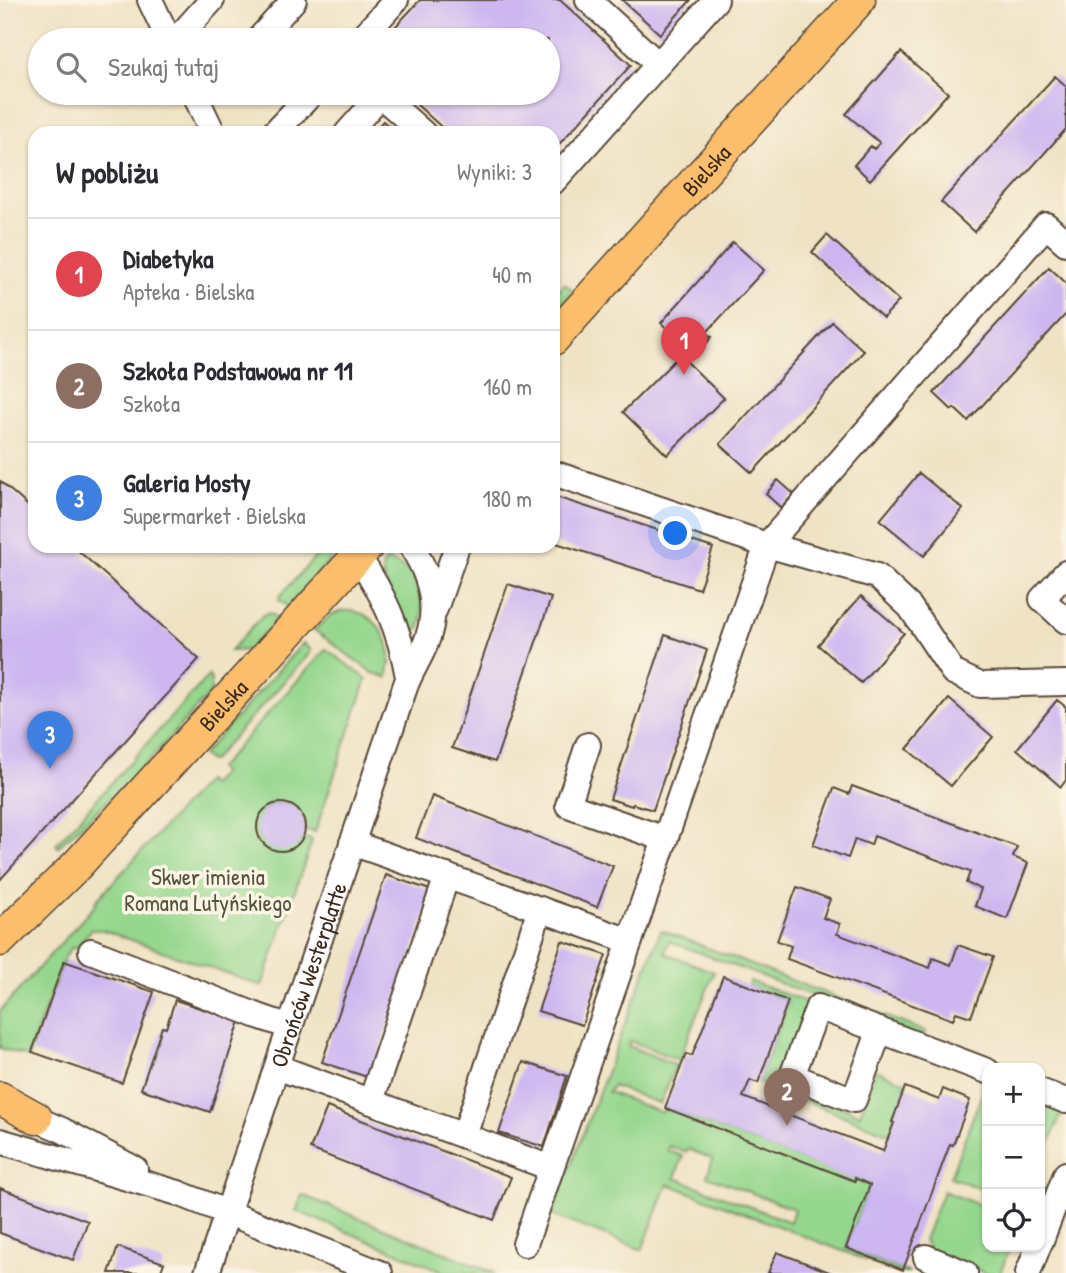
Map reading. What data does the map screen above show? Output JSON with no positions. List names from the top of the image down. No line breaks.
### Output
{"streets":{"main road":["Bielska"],"street":["Obrońców Westerplatte"]},"parks":["Skwer imienia Romana Lutyńskiego"],"page":{"search":"Szukaj tutaj","heading":["W pobliżu","Wyniki: 3"],"list":[{"mark":"1","name":"Diabetyka","note":"Apteka · Bielska","value":"40 m"},{"mark":"2","name":"Szkoła Podstawowa nr 11","note":"Szkoła","value":"160 m"},{"mark":"3","name":"Galeria Mosty","note":"Supermarket · Bielska","value":"180 m"}],"pins":["1","3","2"],"map_buttons":["+","−"]}}
